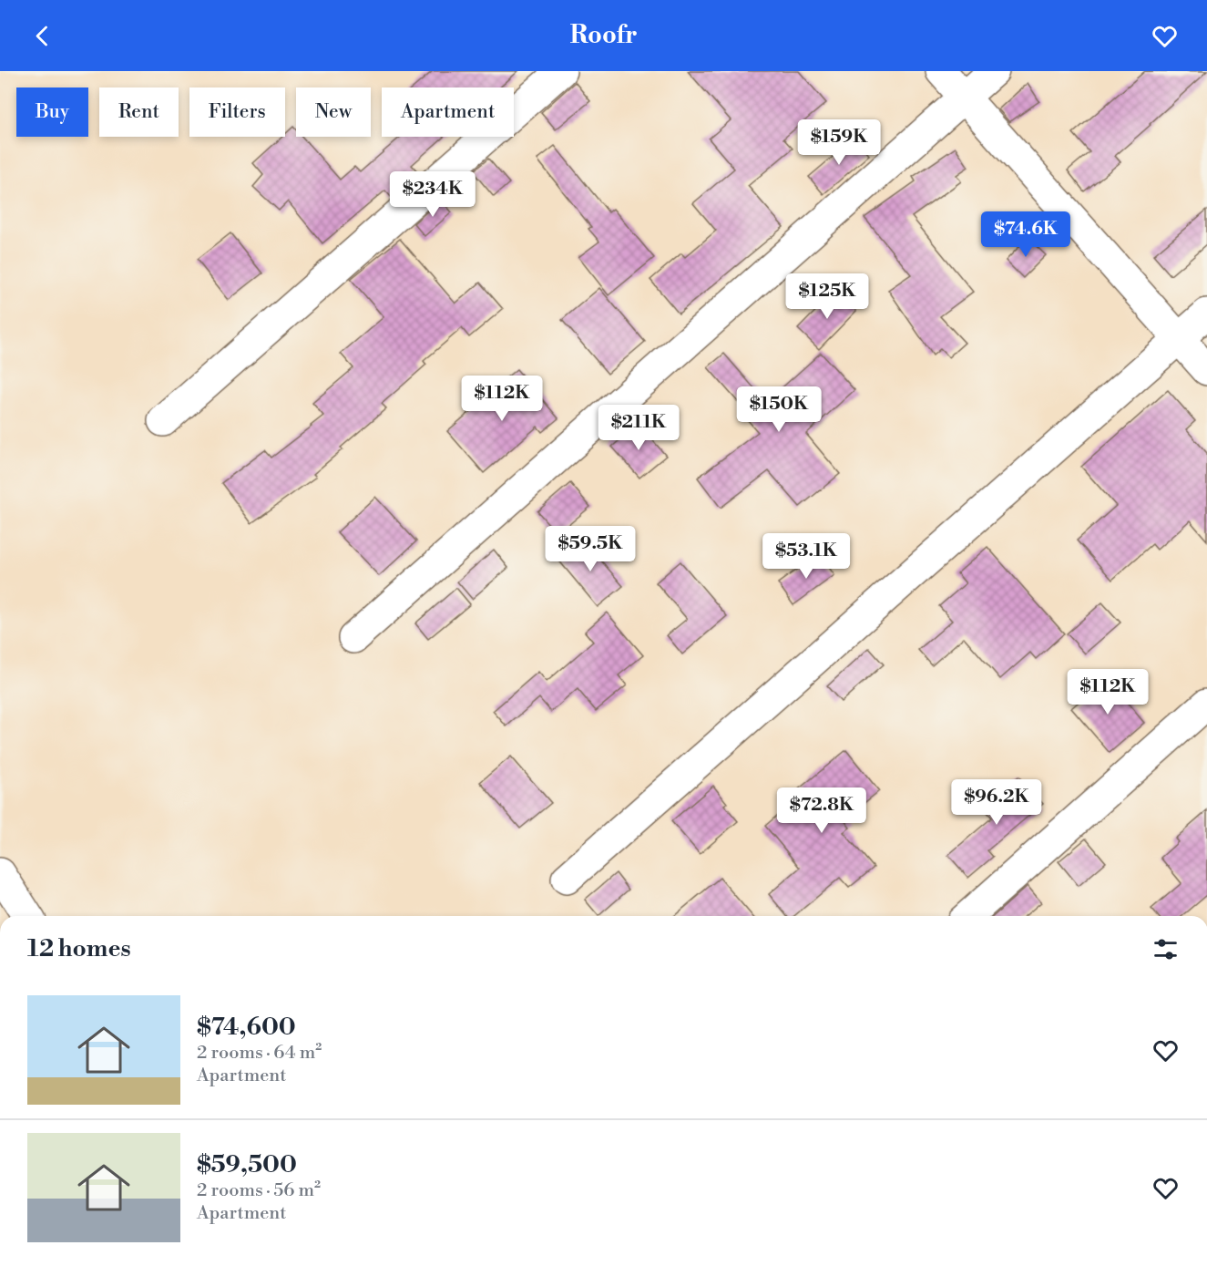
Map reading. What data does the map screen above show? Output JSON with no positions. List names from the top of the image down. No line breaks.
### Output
{"page":{"header":"Roofr","chip":["Buy","Rent","Filters","New","Apartment"],"price":["$159K","$234K","$74.6K","$125K","$112K","$150K","$211K","$59.5K","$53.1K","$112K","$96.2K","$72.8K"],"heading":"12 homes","list":[{"name":"$74,600","note":"2 rooms · 64 m² · Apartment"},{"name":"$59,500","note":"2 rooms · 56 m² · Apartment"}]}}
